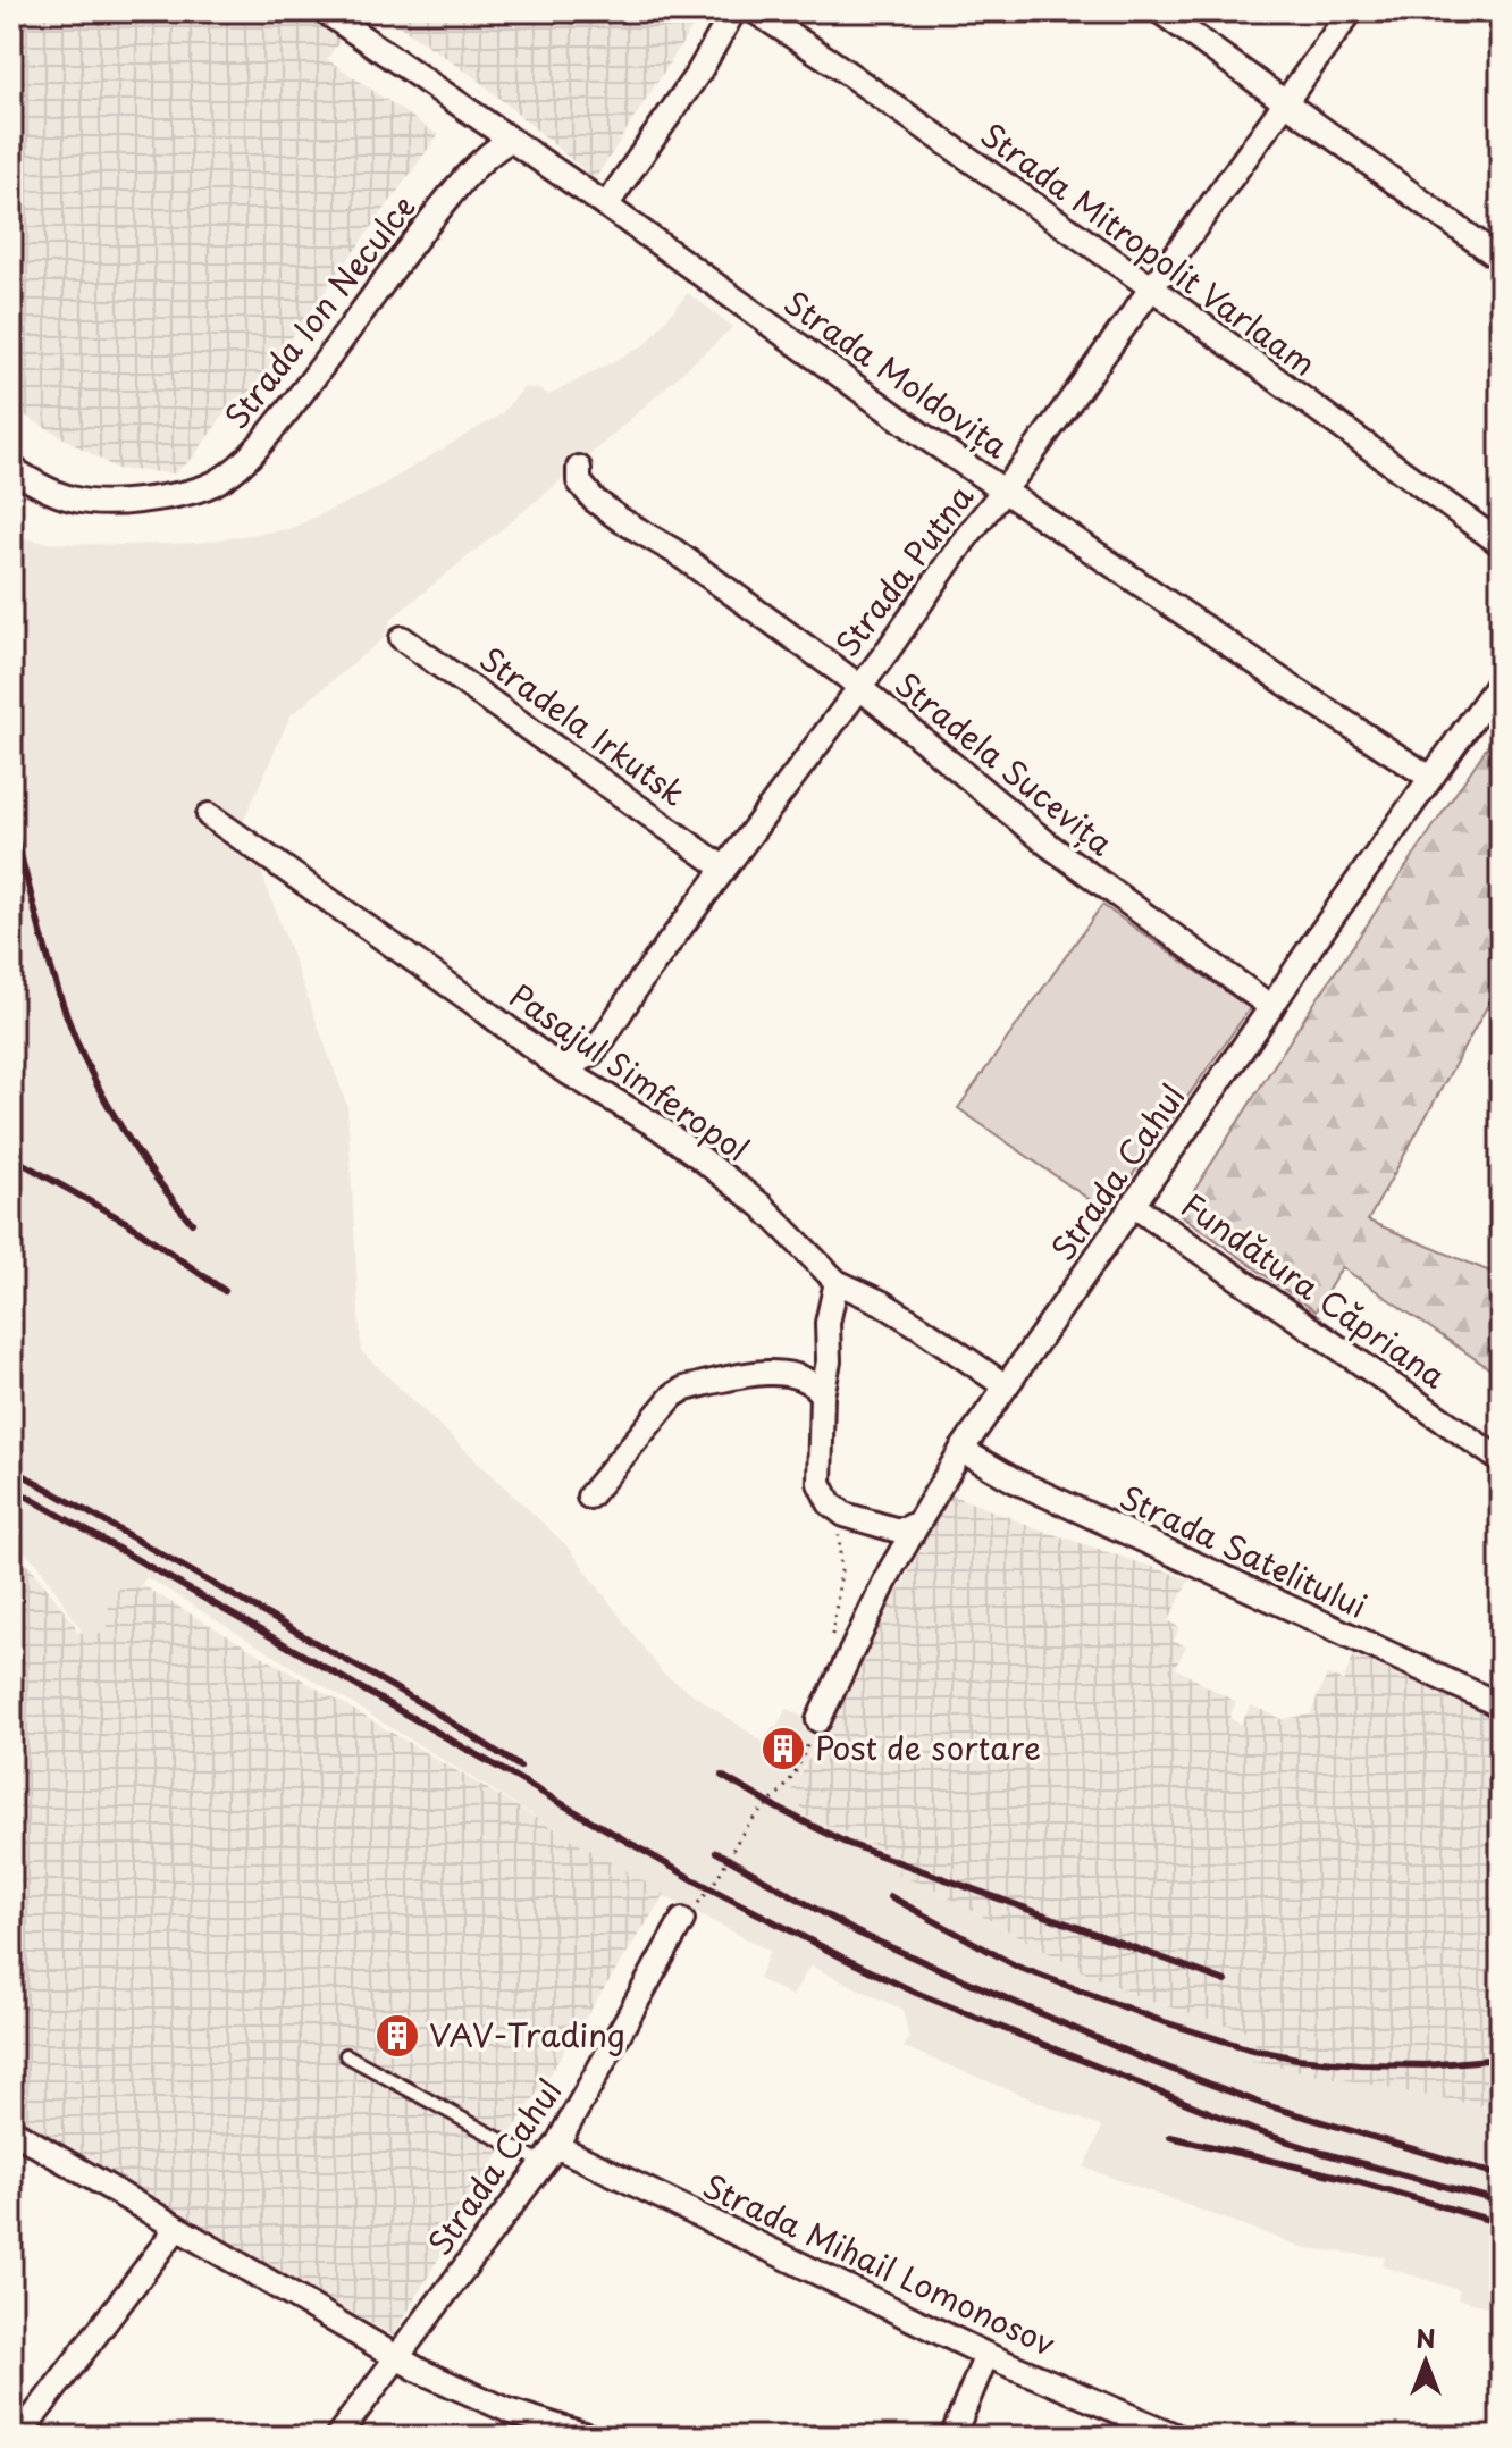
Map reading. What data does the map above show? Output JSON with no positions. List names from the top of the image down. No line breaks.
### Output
{"streets":{"street":["Strada Mitropolit Varlaam","Strada Ion Neculce","Strada Moldovița","Strada Putna","Stradela Irkutsk","Stradela Sucevița","Pasajul Simferopol","Strada Cahul","Fundătura Căpriana","Strada Satelitului","Strada Mihail Lomonosov"]},"crossings":[["Strada Mitropolit Varlaam","Strada Putna"],["Strada Ion Neculce","Strada Moldovița"],["Strada Moldovița","Strada Putna"],["Strada Moldovița","Strada Cahul"],["Strada Putna","Stradela Irkutsk"],["Strada Putna","Stradela Sucevița"],["Strada Putna","Pasajul Simferopol"],["Stradela Sucevița","Strada Cahul"],["Pasajul Simferopol","Strada Cahul"],["Strada Cahul","Fundătura Căpriana"],["Strada Cahul","Strada Satelitului"],["Strada Cahul","Strada Mihail Lomonosov"]],"places":{"building":["Post de sortare","VAV-Trading"]},"north":"top"}
